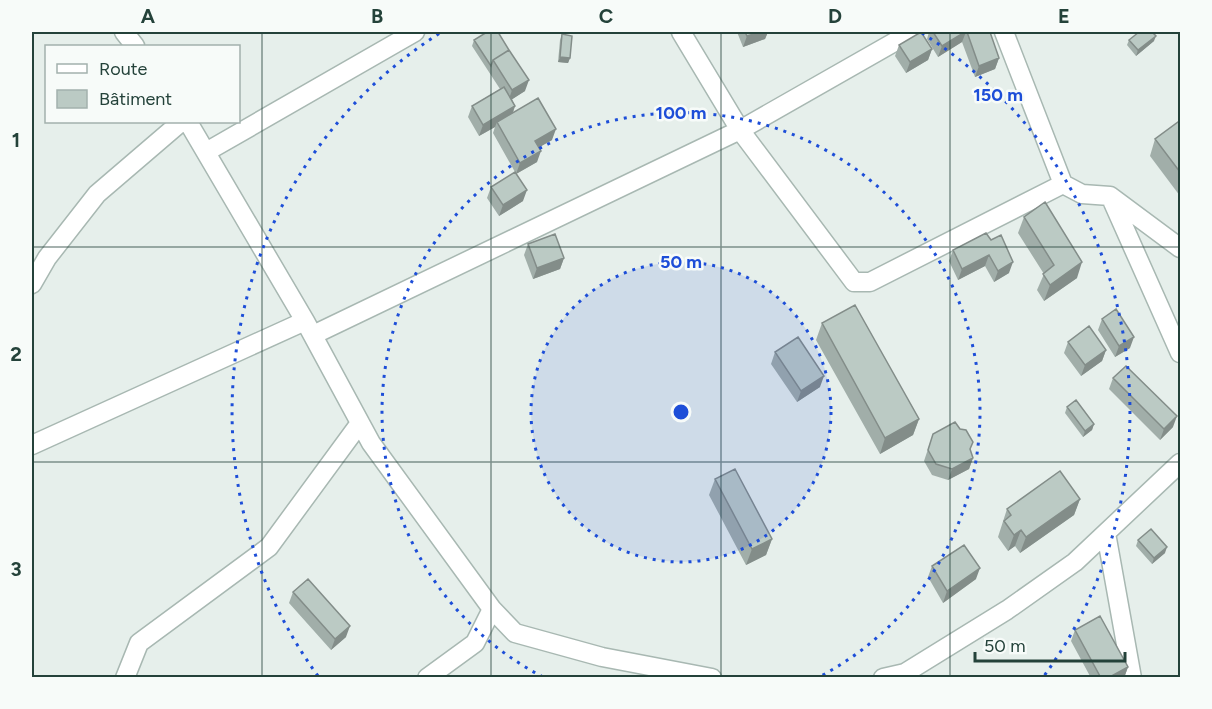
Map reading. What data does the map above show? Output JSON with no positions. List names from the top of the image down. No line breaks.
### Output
{"legend":["Route","Bâtiment"],"scale_bar":"50 m","grid":{"columns":["A","B","C","D","E"],"rows":["1","2","3"]},"rings":["150 m","100 m","50 m"]}
